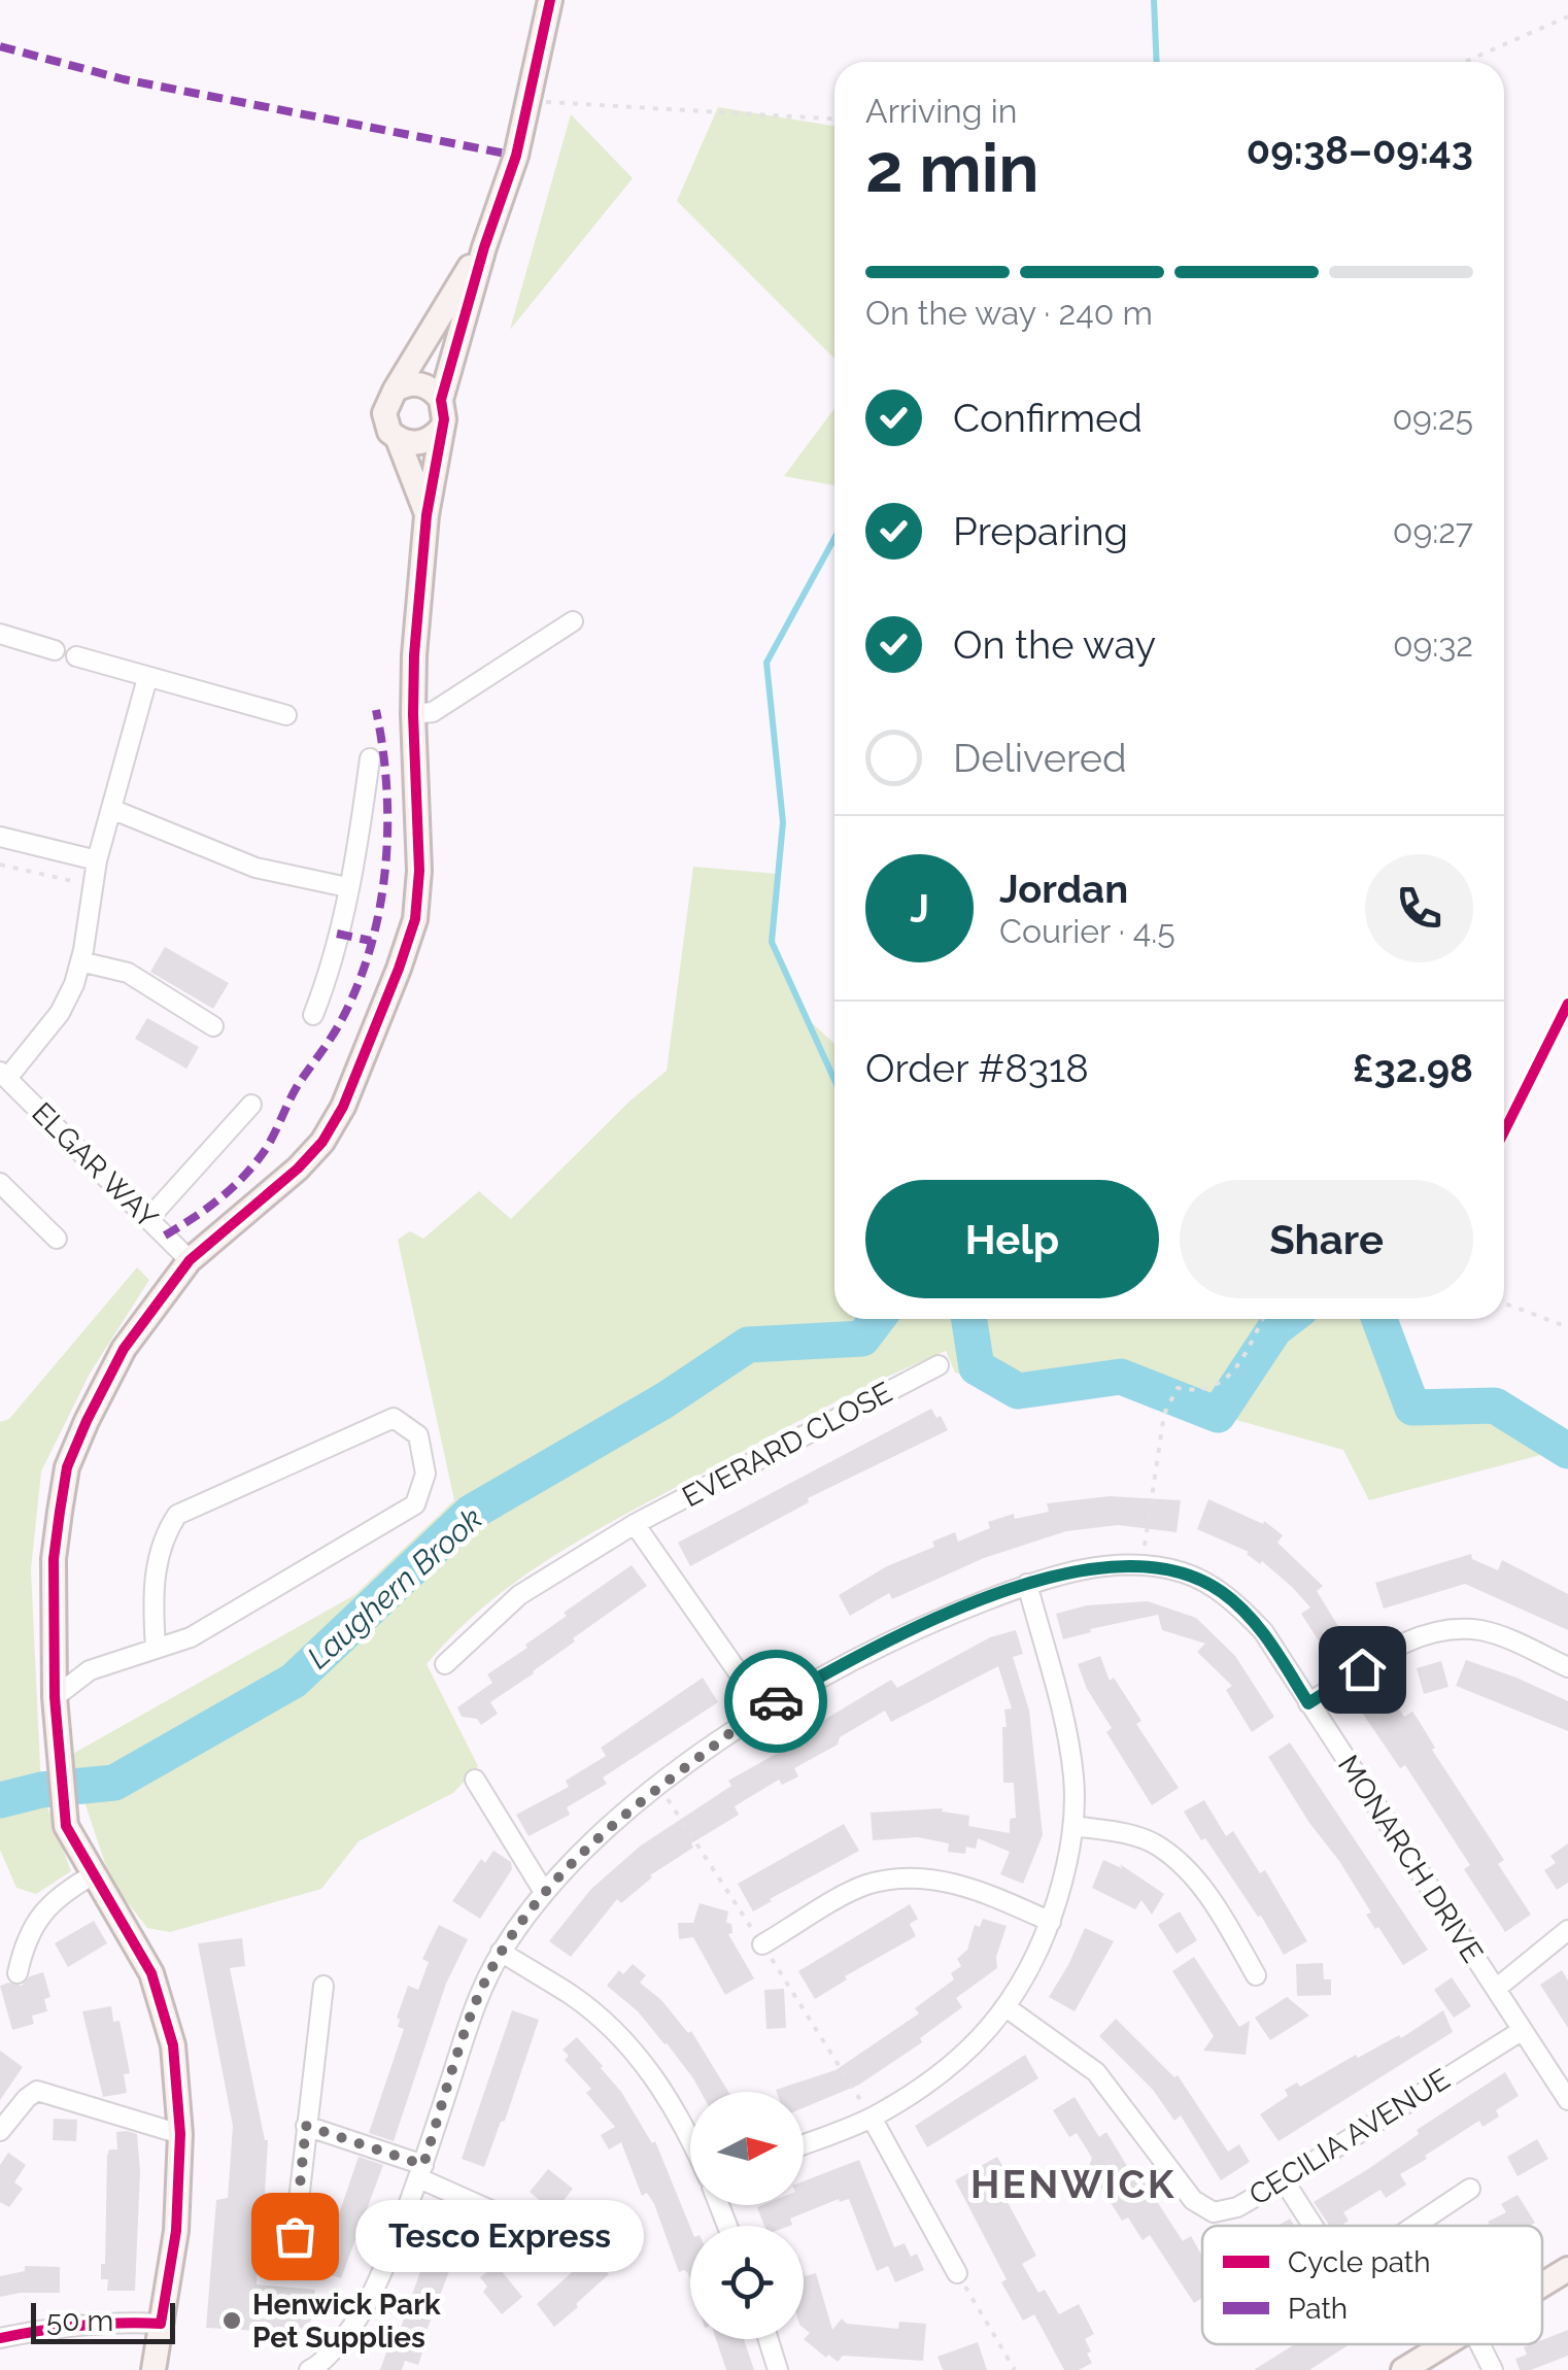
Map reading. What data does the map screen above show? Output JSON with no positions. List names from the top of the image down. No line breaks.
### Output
{"streets":{"street":["ELGAR WAY","EVERARD CLOSE","MONARCH DRIVE","CECILIA AVENUE"]},"crossings":[["MONARCH DRIVE","CECILIA AVENUE"]],"districts":["HENWICK"],"water":["Laughern Brook"],"places":["Tesco Express","Henwick Park Pet Supplies"],"legend":["Cycle path","Path"],"scale_bar":"50 m","north":"right","page":{"heading":["2 min","Arriving in","09:38–09:43"],"panel":["Jordan","Courier · 4.5","Order #8318","£32.98"],"bar":"On the way · 240 m","list":[["Confirmed","09:25"],["Preparing","09:27"],["On the way","09:32"],"Delivered"],"round":"J","buttons":["Help","Share"],"bubble":"Tesco Express","scale":"50 m"}}
